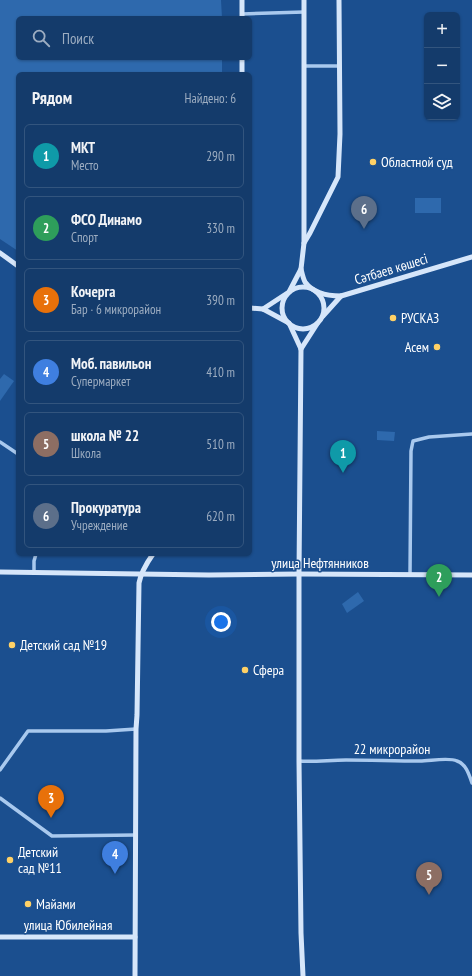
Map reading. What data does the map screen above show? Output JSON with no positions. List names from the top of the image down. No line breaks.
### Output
{"streets":{"main road":["Сәтбаев көшесі","улица Нефтянников","улица Юбилейная"],"street":["22 микрорайон"]},"places":["Областной суд","РУСКАЗ","Асем","Детский сад №19","Сфера","Детский сад №11","Майами"],"page":{"map_buttons":["+","−"],"search":"Поиск","heading":["Рядом","Найдено: 6"],"list":[{"mark":"1","name":"МКТ","note":"Место","value":"290 m"},{"mark":"2","name":"ФСО Динамо","note":"Спорт","value":"330 m"},{"mark":"3","name":"Кочерга","note":"Бар · 6 микрорайон","value":"390 m"},{"mark":"4","name":"Моб. павильон","note":"Супермаркет","value":"410 m"},{"mark":"5","name":"школа № 22","note":"Школа","value":"510 m"},{"mark":"6","name":"Прокуратура","note":"Учреждение","value":"620 m"}],"pins":["6","1","2","3","4","5"]}}
